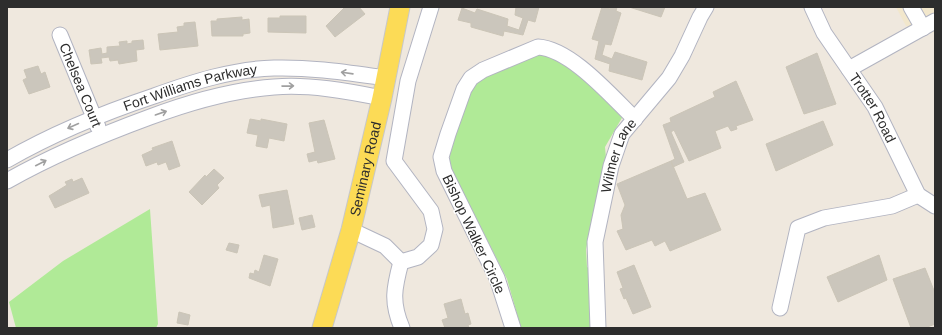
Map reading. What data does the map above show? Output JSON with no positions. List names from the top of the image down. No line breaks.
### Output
{"streets":{"main road":["Seminary Road"],"street":["Chelsea Court","Fort Williams Parkway","Trotter Road","Wilmer Lane","Bishop Walker Circle"]},"crossings":[["Chelsea Court","Fort Williams Parkway"],["Fort Williams Parkway","Seminary Road"],["Wilmer Lane","Bishop Walker Circle"]]}
